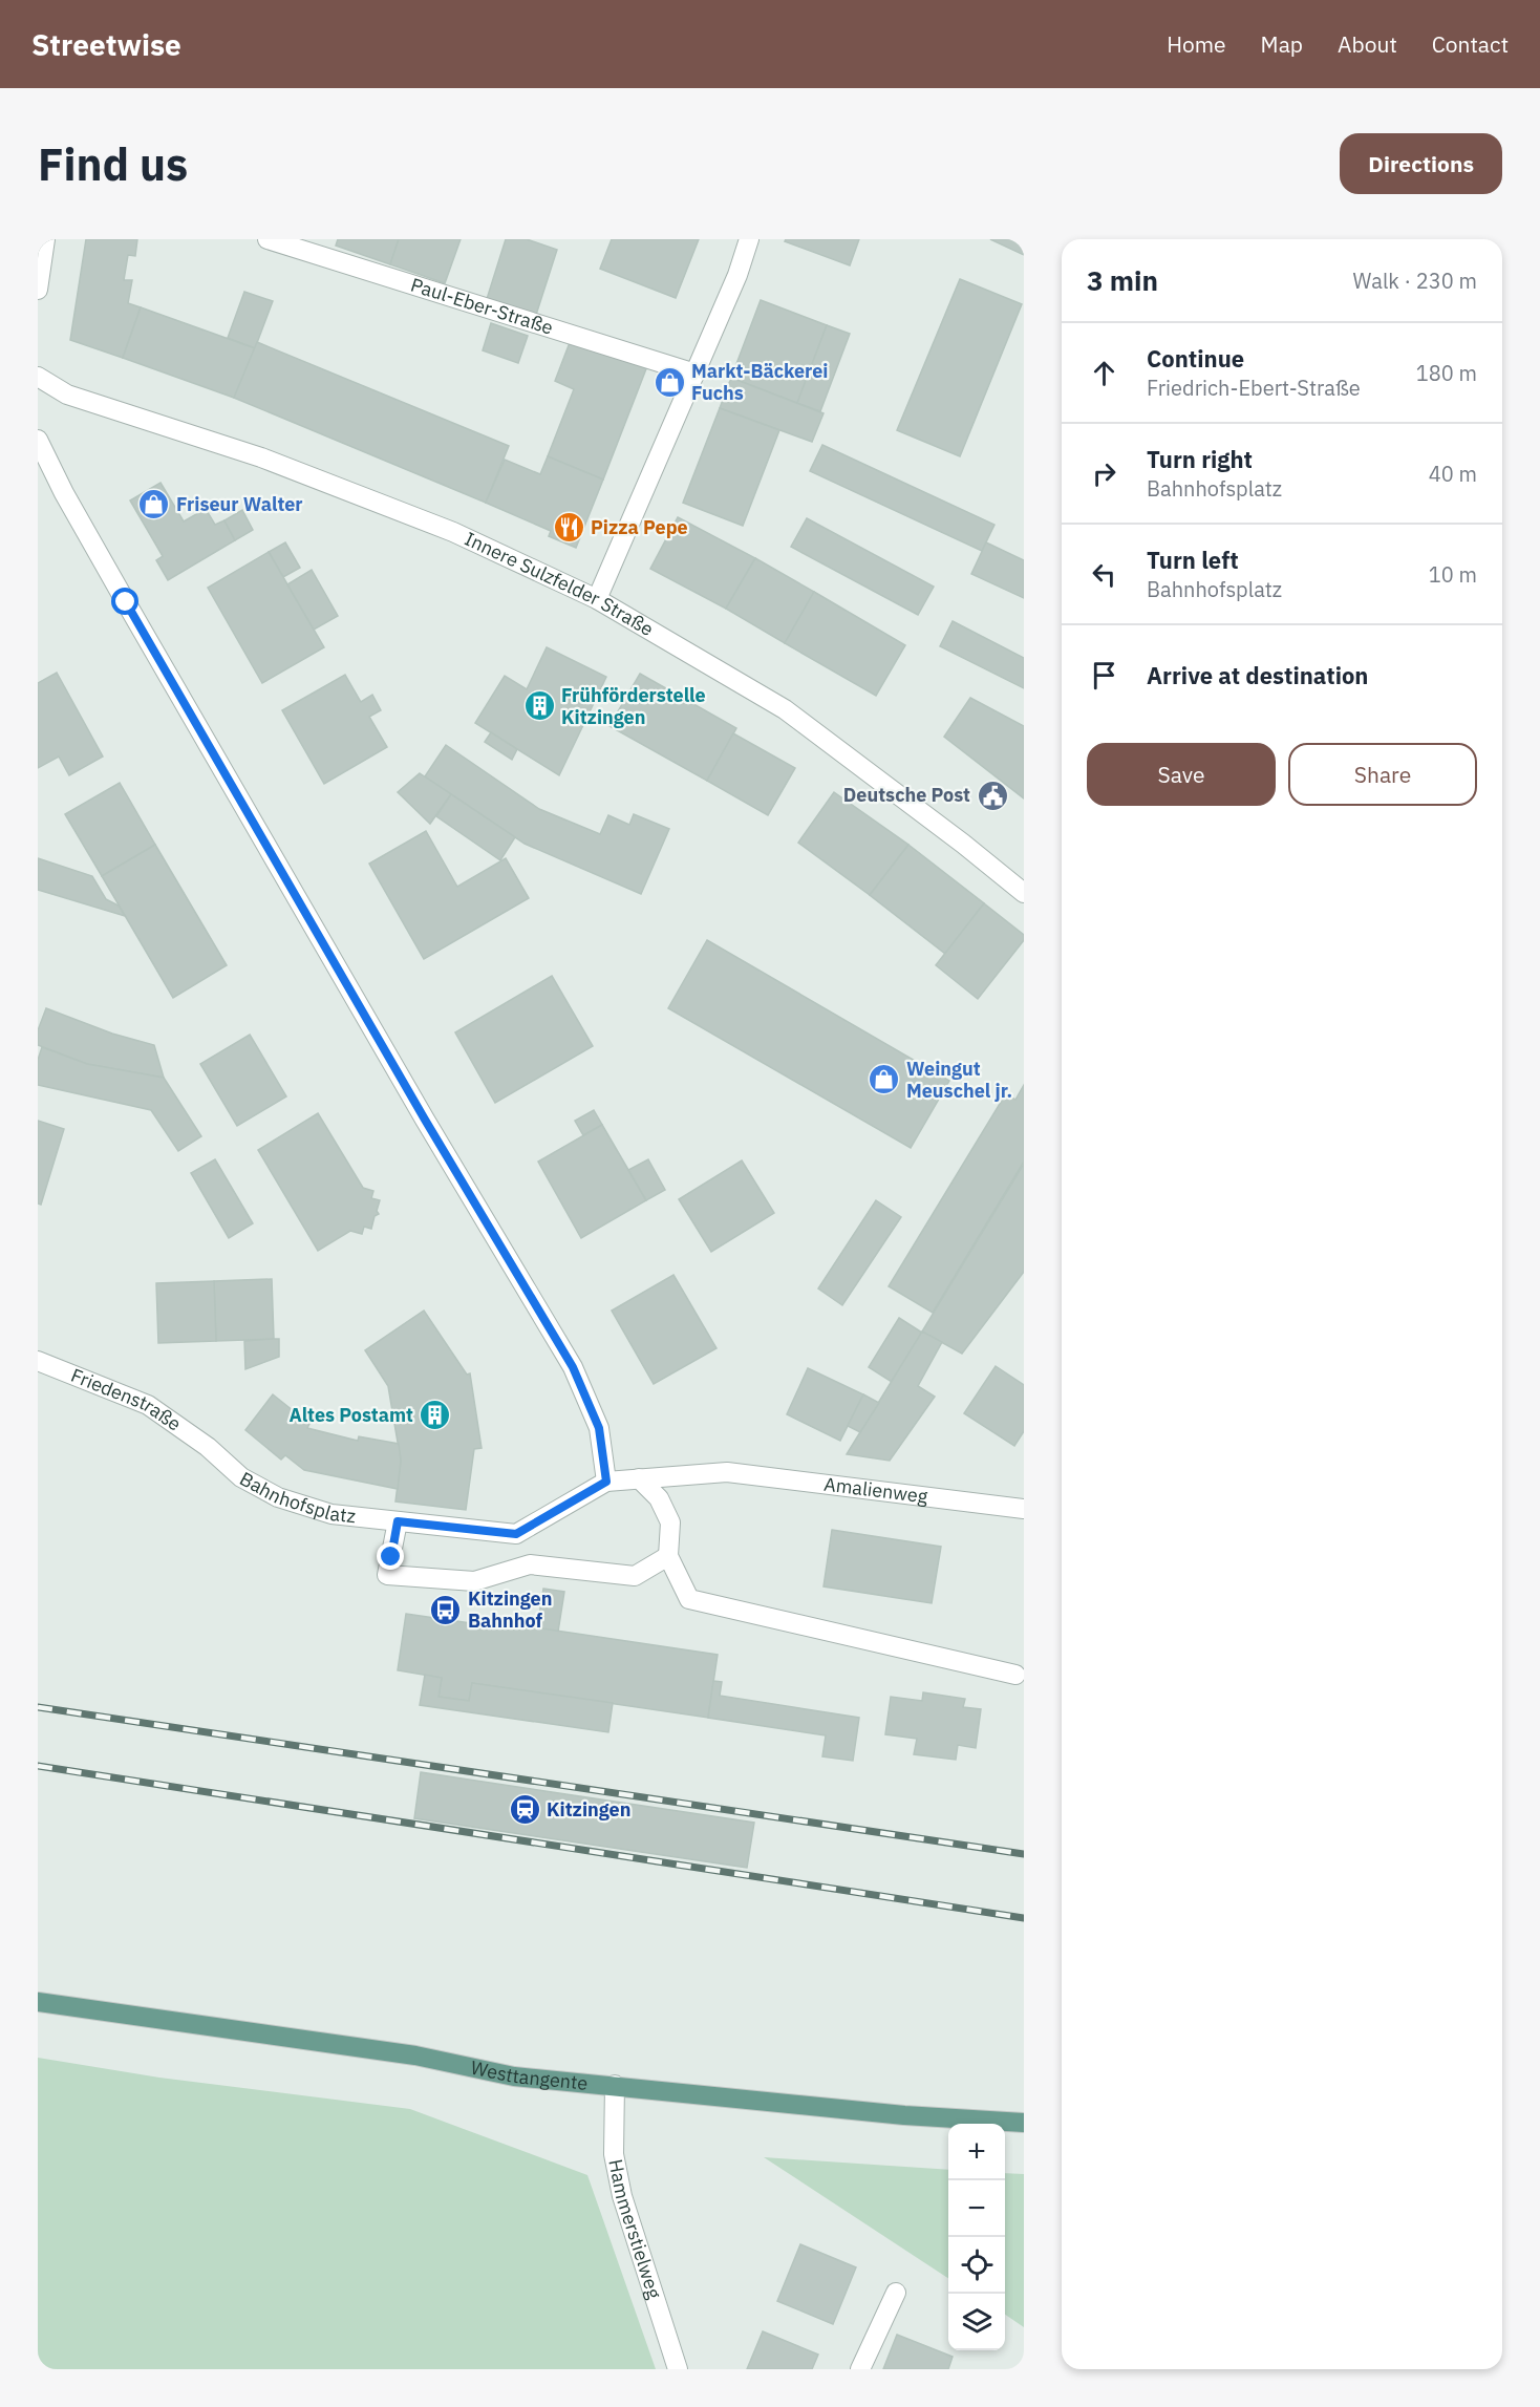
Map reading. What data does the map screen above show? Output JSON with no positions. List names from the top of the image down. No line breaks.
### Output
{"streets":{"main road":["Westtangente"],"street":["Paul-Eber-Straße","Innere Sulzfelder Straße","Friedenstraße","Amalienweg","Bahnhofsplatz","Hammerstielweg"]},"crossings":[["Friedenstraße","Bahnhofsplatz"],["Westtangente","Hammerstielweg"]],"places":{"shop":["Markt-Bäckerei Fuchs","Friseur Walter","Weingut Meuschel jr."],"restaurant":["Pizza Pepe"],"building":["Frühförderstelle Kitzingen","Altes Postamt"],"public building":["Deutsche Post"],"bus stop":["Kitzingen Bahnhof"],"station":["Kitzingen"]},"page":{"header":"Streetwise","nav":["Home","Map","About","Contact"],"buttons":["Directions",["Save","Share"]],"title":"Find us","heading":["3 min","Walk · 230 m"],"list":[["Continue","Friedrich-Ebert-Straße","180 m"],["Turn right","Bahnhofsplatz","40 m"],["Turn left","Bahnhofsplatz","10 m"],"Arrive at destination"],"map_buttons":["+","−"]}}
